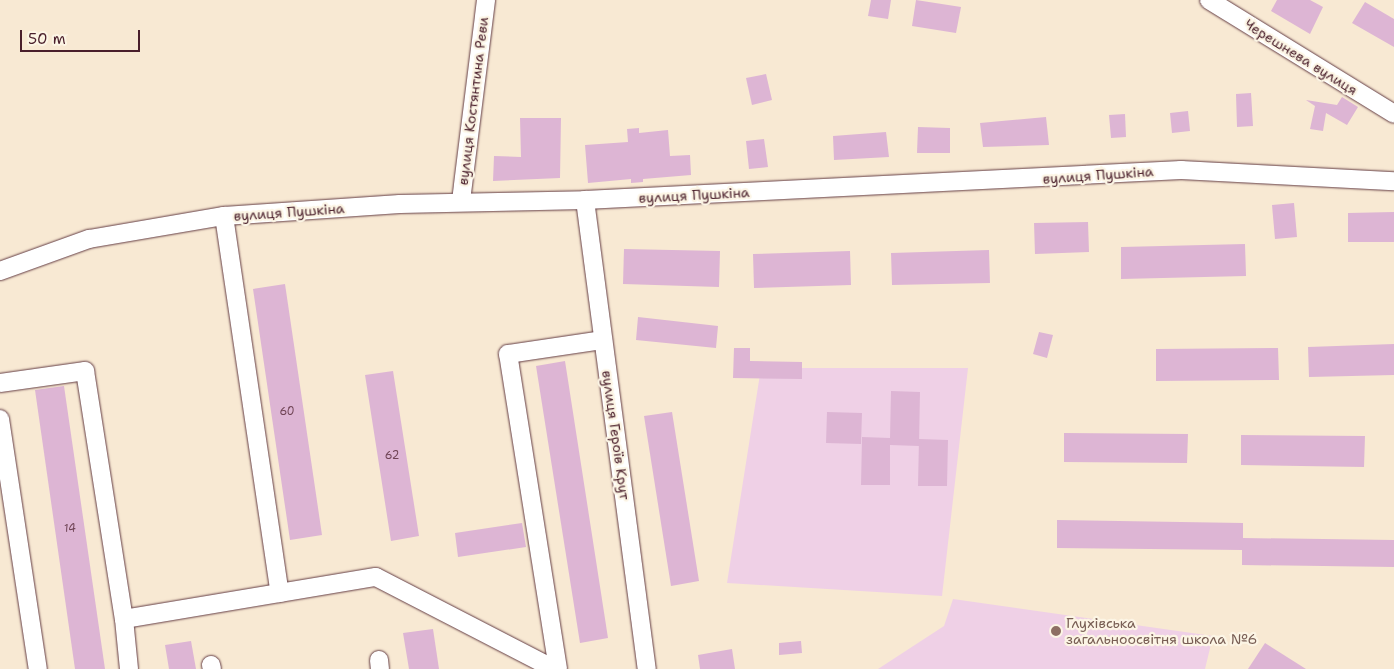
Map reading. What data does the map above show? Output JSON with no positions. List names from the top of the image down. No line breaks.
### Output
{"streets":{"street":["Черешнева вулиця","вулиця Костянтина Реви","вулиця Пушкіна","вулиця Героїв Крут"]},"crossings":[["вулиця Костянтина Реви","вулиця Пушкіна"],["вулиця Пушкіна","вулиця Героїв Крут"]],"places":["Глухівська загальноосвітня школа №6"],"house_numbers":["60","62","14"],"scale_bar":"50 m"}
